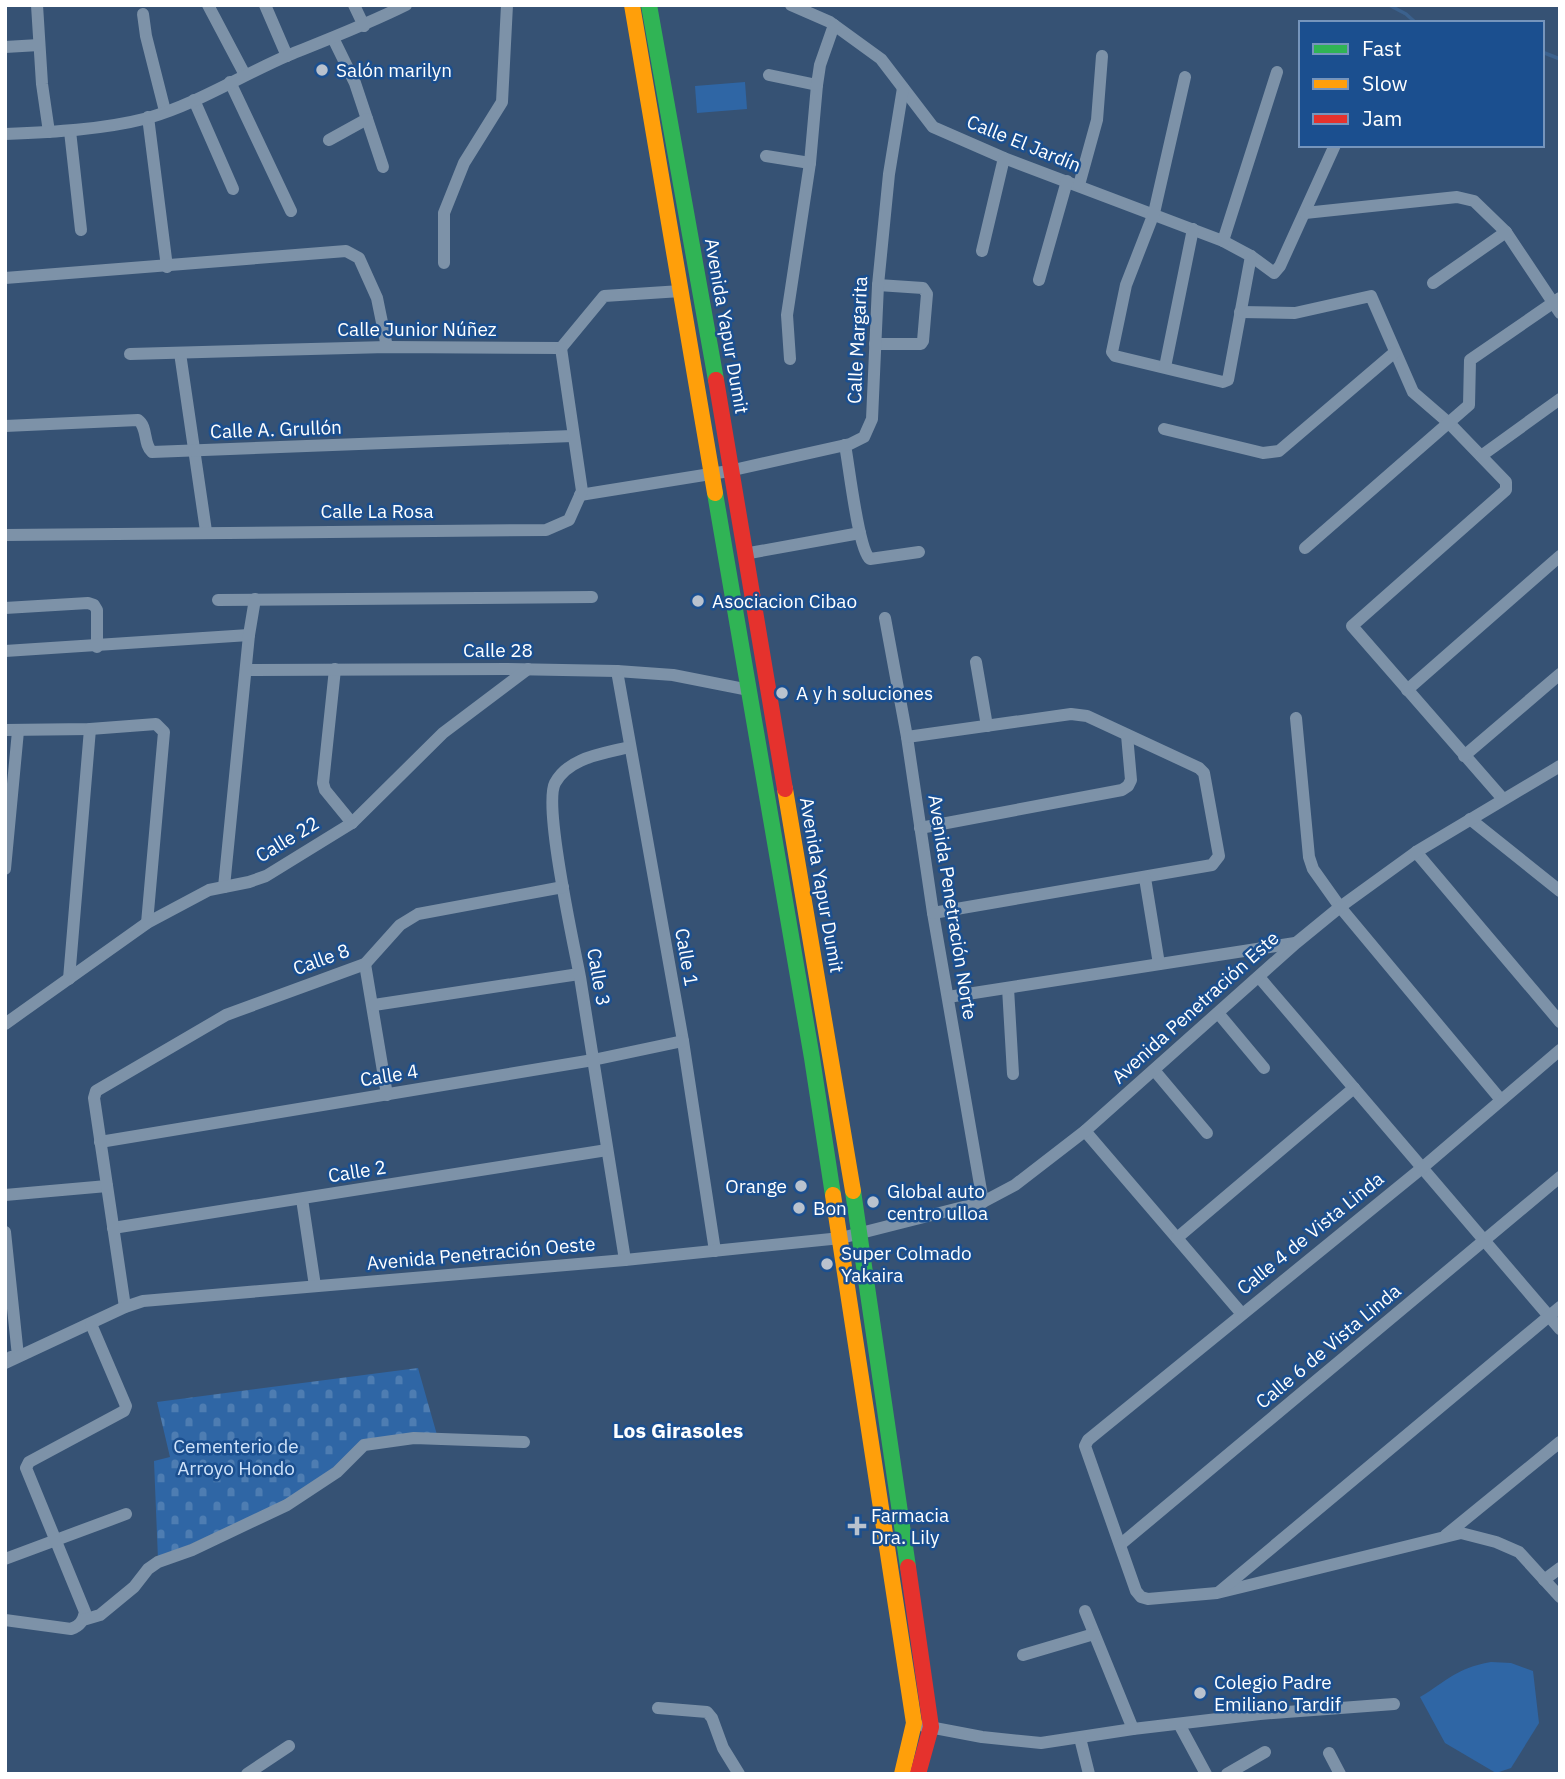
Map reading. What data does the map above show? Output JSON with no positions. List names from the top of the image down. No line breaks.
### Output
{"streets":{"main road":["Avenida Yapur Dumit"],"street":["Calle El Jardín","Calle Junior Núñez","Calle Margarita","Calle A. Grullón","Calle La Rosa","Calle 28","Calle 22","Avenida Penetración Norte","Calle 1","Calle 8","Calle 3","Avenida Penetración Este","Calle 4","Calle 2","Calle 4 de Vista Linda","Avenida Penetración Oeste","Calle 6 de Vista Linda"]},"crossings":[["Calle El Jardín","Calle Margarita"],["Avenida Yapur Dumit","Calle Margarita"],["Avenida Yapur Dumit","Calle 28"],["Avenida Yapur Dumit","Avenida Penetración Este"],["Avenida Yapur Dumit","Avenida Penetración Oeste"],["Calle Margarita","Calle La Rosa"],["Calle 28","Calle 22"],["Calle 28","Calle 1"],["Avenida Penetración Norte","Avenida Penetración Este"],["Calle 1","Calle 3"],["Calle 1","Calle 4"],["Calle 1","Avenida Penetración Oeste"],["Calle 8","Calle 3"],["Calle 8","Calle 4"],["Calle 3","Calle 4"],["Calle 3","Calle 2"],["Calle 3","Avenida Penetración Oeste"],["Avenida Penetración Este","Avenida Penetración Oeste"],["Calle 4 de Vista Linda","Calle 6 de Vista Linda"]],"districts":["Los Girasoles"],"parks":["Cementerio de Arroyo Hondo"],"places":{"other":["Salón marilyn","Asociacion Cibao","A y h soluciones","Orange","Global auto centro ulloa","Bon","Super Colmado Yakaira","Colegio Padre Emiliano Tardif"],"health":["Farmacia Dra. Lily"]},"legend":["Fast","Slow","Jam"]}
